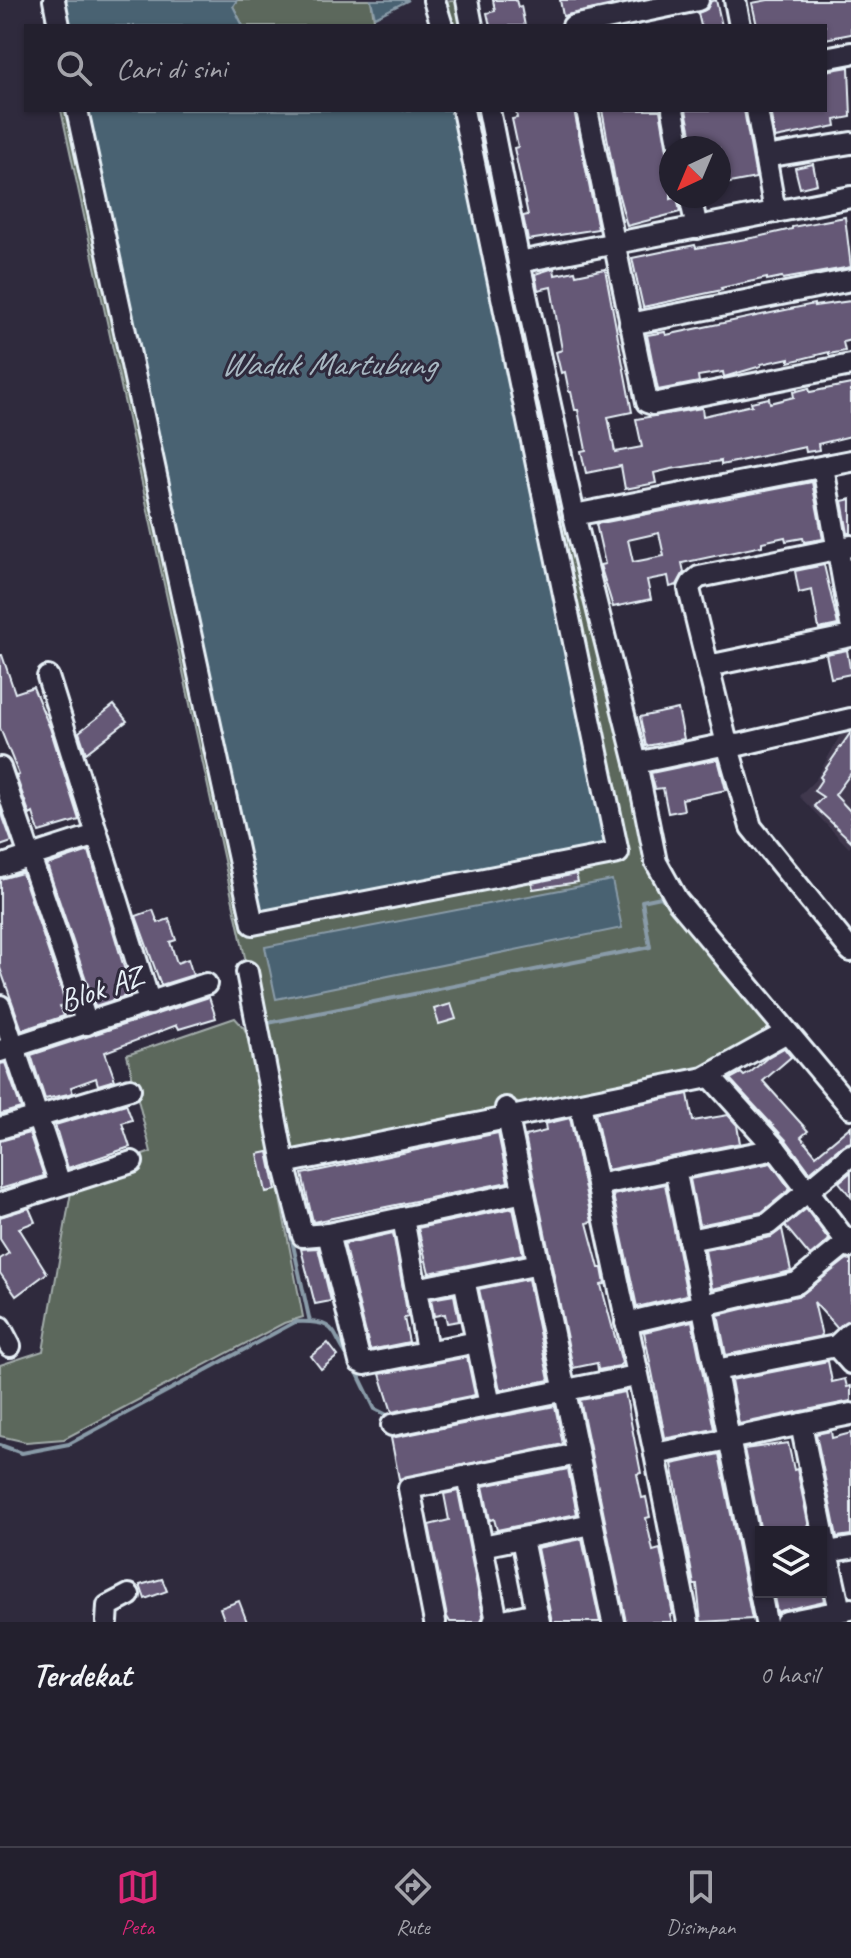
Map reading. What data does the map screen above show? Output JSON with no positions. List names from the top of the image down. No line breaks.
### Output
{"streets":{"street":["Blok AZ"]},"water":["Waduk Martubung"],"north":"bottom left","page":{"search":"Cari di sini","heading":["Terdekat","0 hasil"],"nav":["Peta","Rute","Disimpan"]}}
